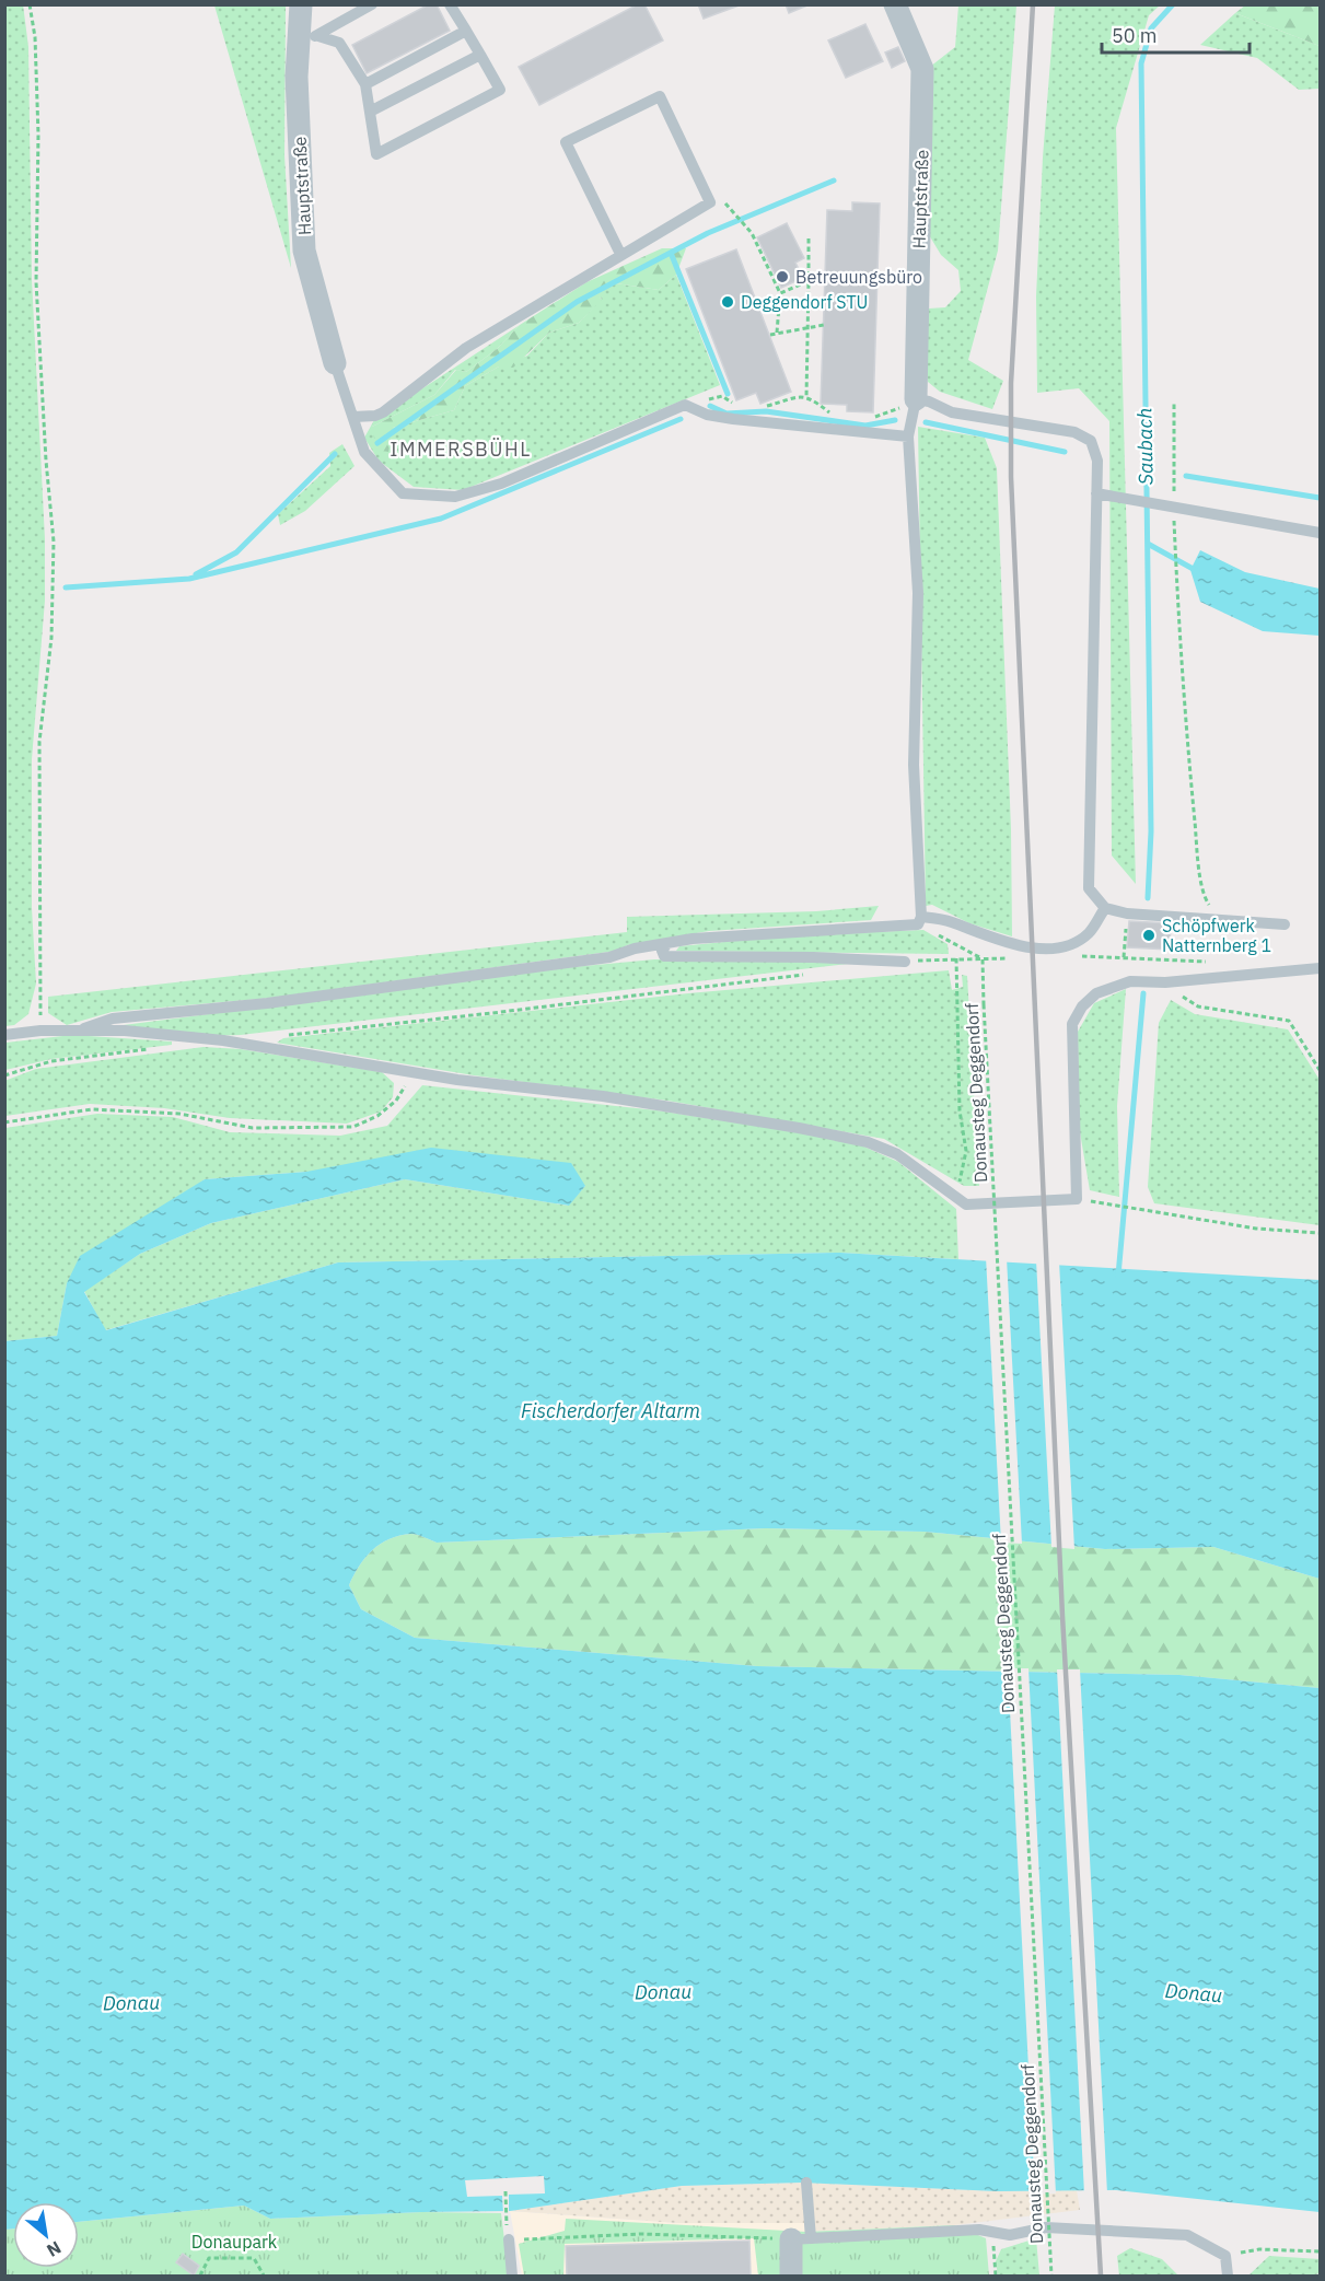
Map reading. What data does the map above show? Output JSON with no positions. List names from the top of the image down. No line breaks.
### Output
{"streets":{"street":["Hauptstraße"],"path":["Donausteg Deggendorf"]},"districts":["IMMERSBÜHL"],"water":["Saubach","Fischerdorfer Altarm","Donau"],"parks":["Donaupark"],"places":["Betreuungsbüro","Deggendorf STU","Schöpfwerk Natternberg 1"],"scale_bar":"50 m","north":"bottom right"}
